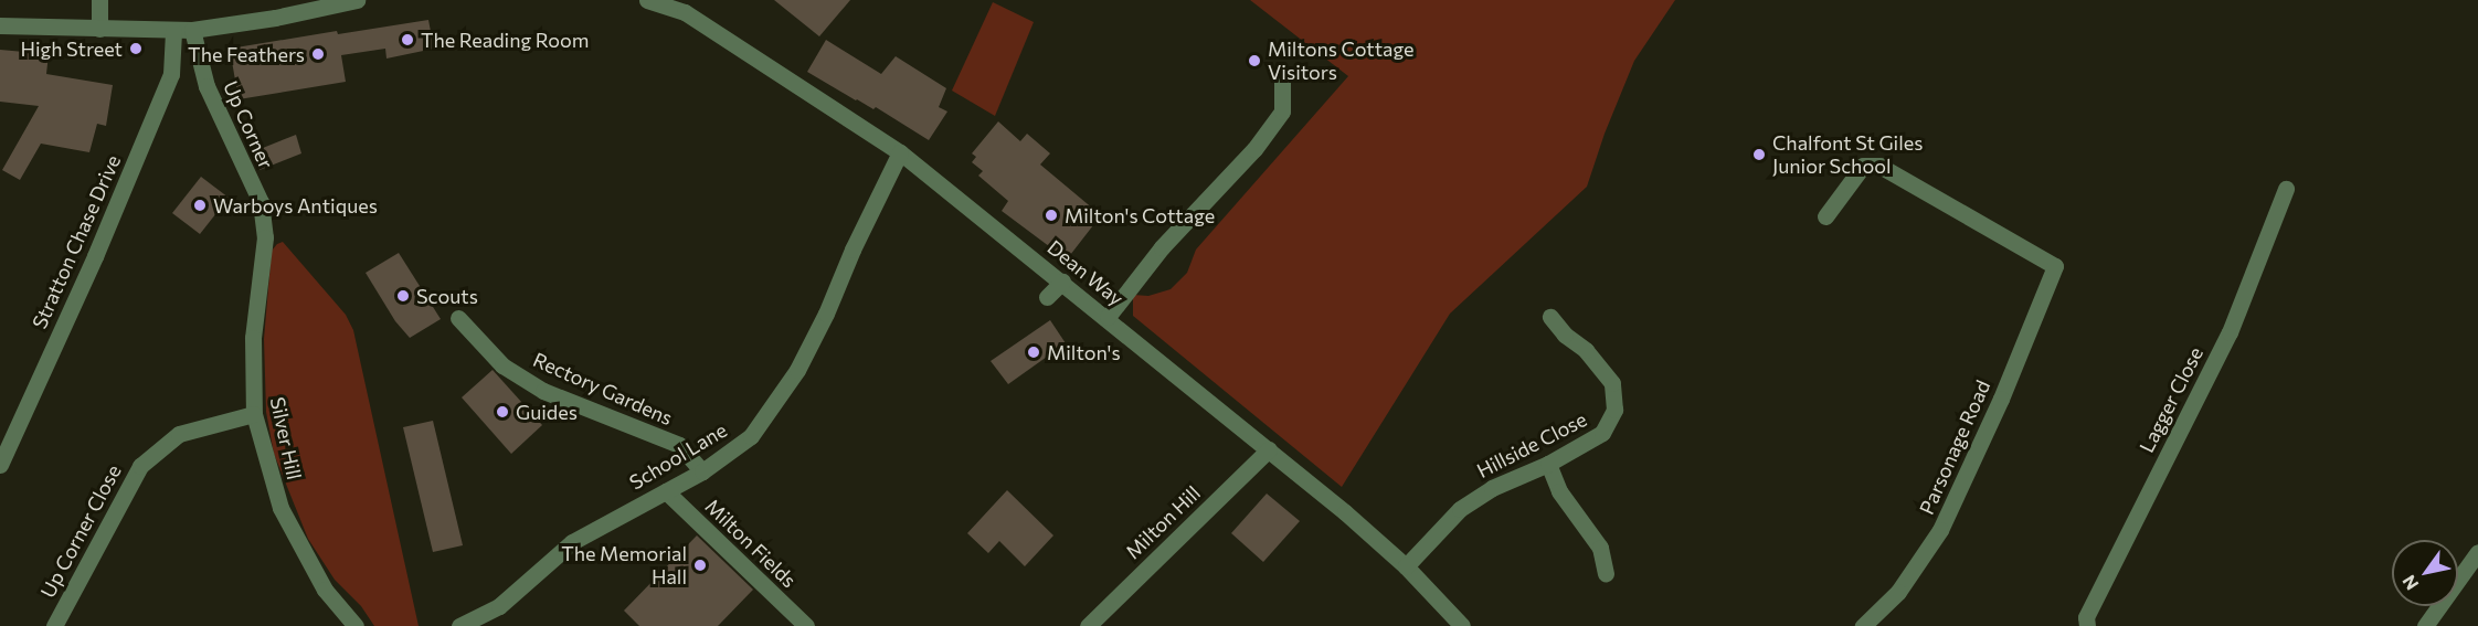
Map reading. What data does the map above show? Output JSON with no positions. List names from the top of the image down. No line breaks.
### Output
{"streets":{"street":["Up Corner","Stratton Chase Drive","Dean Way","Rectory Gardens","Lagger Close","Silver Hill","Hillside Close","Parsonage Road","School Lane","Milton Hill","Up Corner Close","Milton Fields"]},"crossings":[["Up Corner","Silver Hill"],["Dean Way","Hillside Close"],["Dean Way","School Lane"],["Dean Way","Milton Hill"],["Rectory Gardens","School Lane"],["Silver Hill","Up Corner Close"],["School Lane","Milton Fields"]],"places":["The Reading Room","High Street","The Feathers","Miltons Cottage Visitors","Chalfont St Giles Junior School","Warboys Antiques","Milton's Cottage","Scouts","Milton's","Guides","The Memorial Hall"],"north":"bottom left"}
